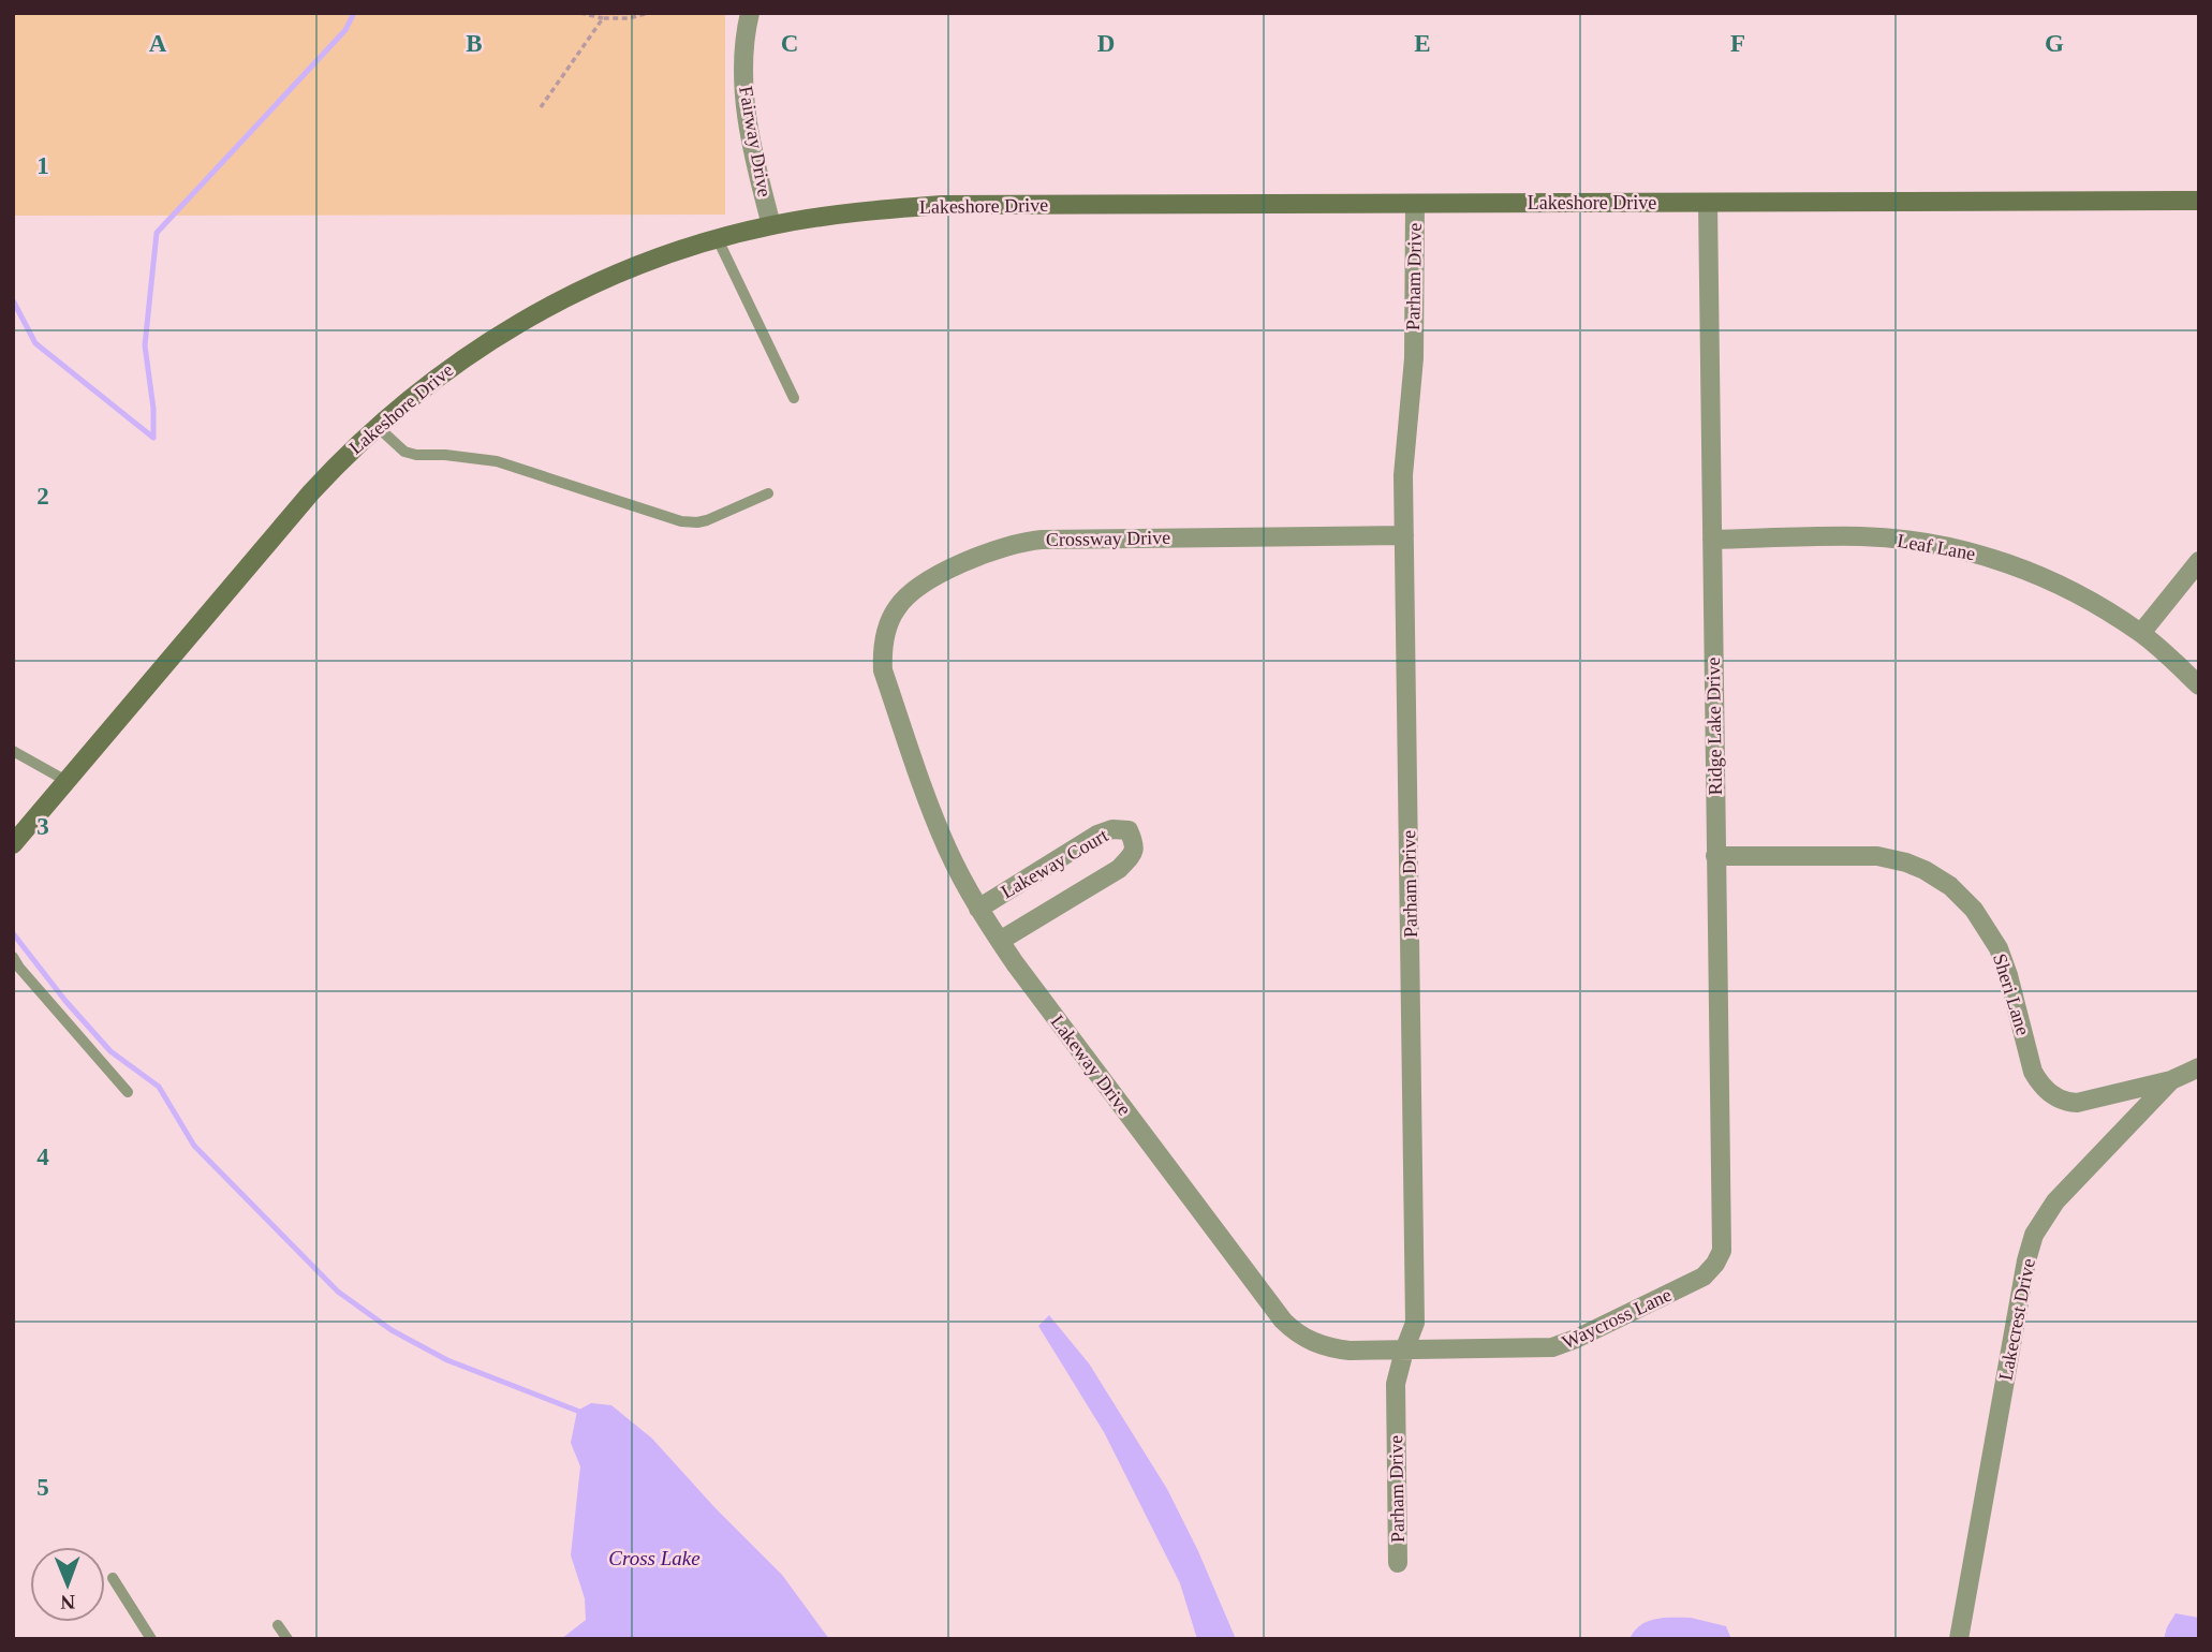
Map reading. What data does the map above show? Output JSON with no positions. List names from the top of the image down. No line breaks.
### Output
{"streets":{"main road":["Lakeshore Drive"],"street":["Fairway Drive","Parham Drive","Crossway Drive","Leaf Lane","Ridge Lake Drive","Lakeway Court","Sheri Lane","Lakeway Drive","Waycross Lane","Lakecrest Drive"]},"crossings":[["Fairway Drive","Lakeshore Drive"],["Lakeshore Drive","Parham Drive"],["Lakeshore Drive","Ridge Lake Drive"],["Parham Drive","Crossway Drive"],["Parham Drive","Lakeway Drive"],["Parham Drive","Waycross Lane"],["Crossway Drive","Lakeway Drive"],["Leaf Lane","Ridge Lake Drive"],["Ridge Lake Drive","Sheri Lane"],["Ridge Lake Drive","Waycross Lane"],["Lakeway Court","Lakeway Drive"],["Sheri Lane","Lakecrest Drive"],["Lakeway Drive","Waycross Lane"]],"water":["Cross Lake"],"north":"bottom","grid":{"columns":["A","B","C","D","E","F","G"],"rows":["1","2","3","4","5"]}}
